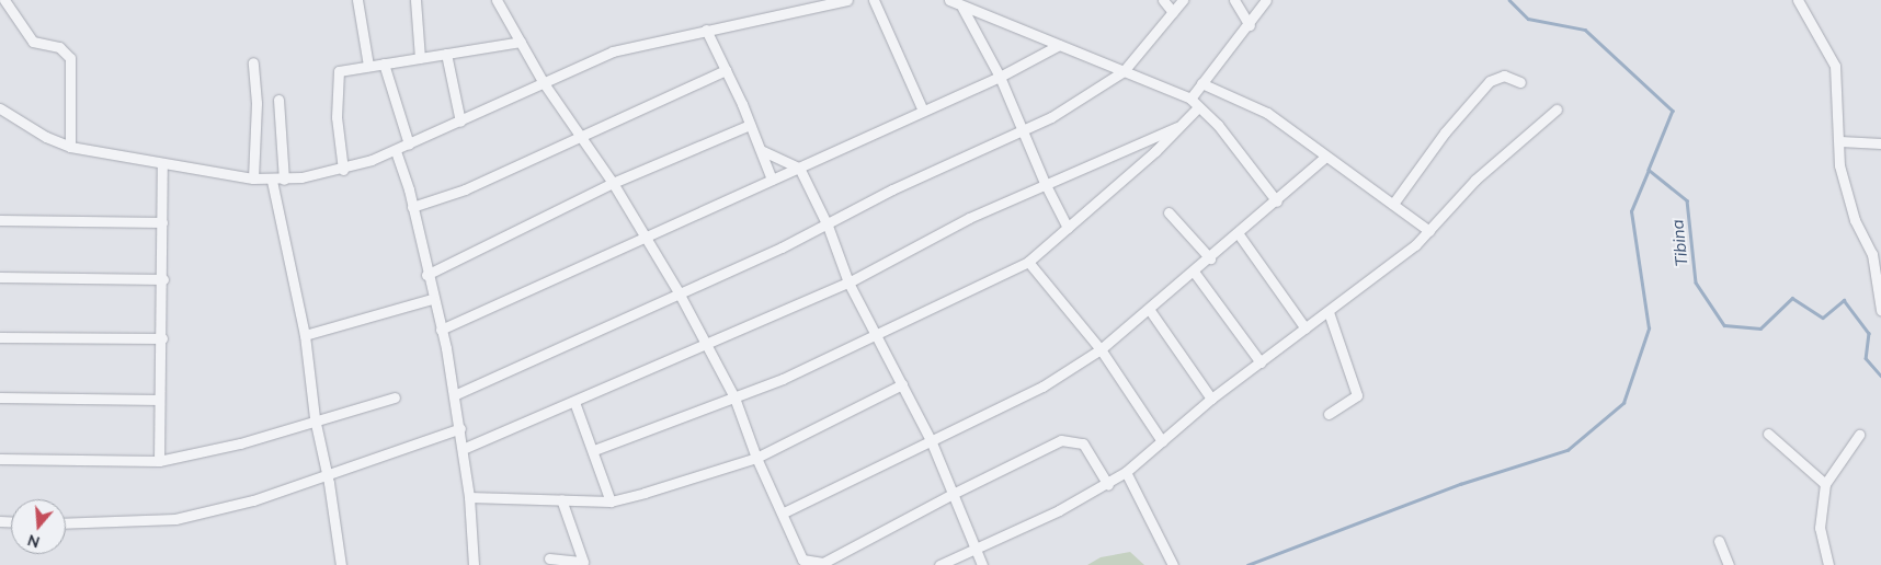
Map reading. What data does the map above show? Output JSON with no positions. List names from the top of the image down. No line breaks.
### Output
{"water":["Tibina"],"north":"bottom"}
